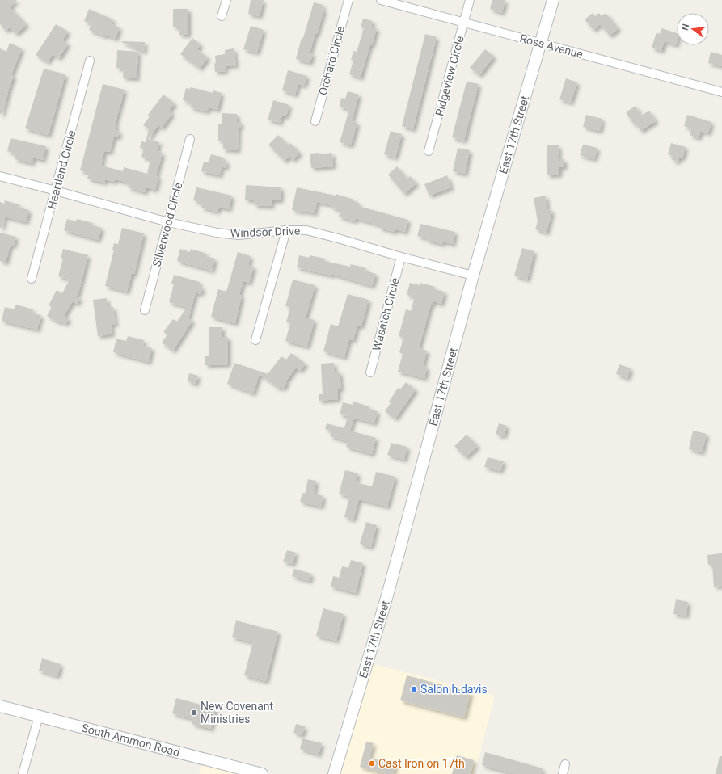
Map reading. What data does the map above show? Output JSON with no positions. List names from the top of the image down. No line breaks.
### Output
{"streets":{"main road":["East 17th Street","South Ammon Road"],"street":["Ross Avenue","Orchard Circle","Ridgeview Circle","Heartland Circle","Silverwood Circle","Windsor Drive","Wasatch Circle"]},"crossings":[["Ross Avenue","Ridgeview Circle"],["Ross Avenue","East 17th Street"],["East 17th Street","Windsor Drive"],["Heartland Circle","Windsor Drive"],["Silverwood Circle","Windsor Drive"],["Windsor Drive","Wasatch Circle"]],"places":["Salon h.davis","New Covenant Ministries","Cast Iron on 17th"],"north":"left"}
